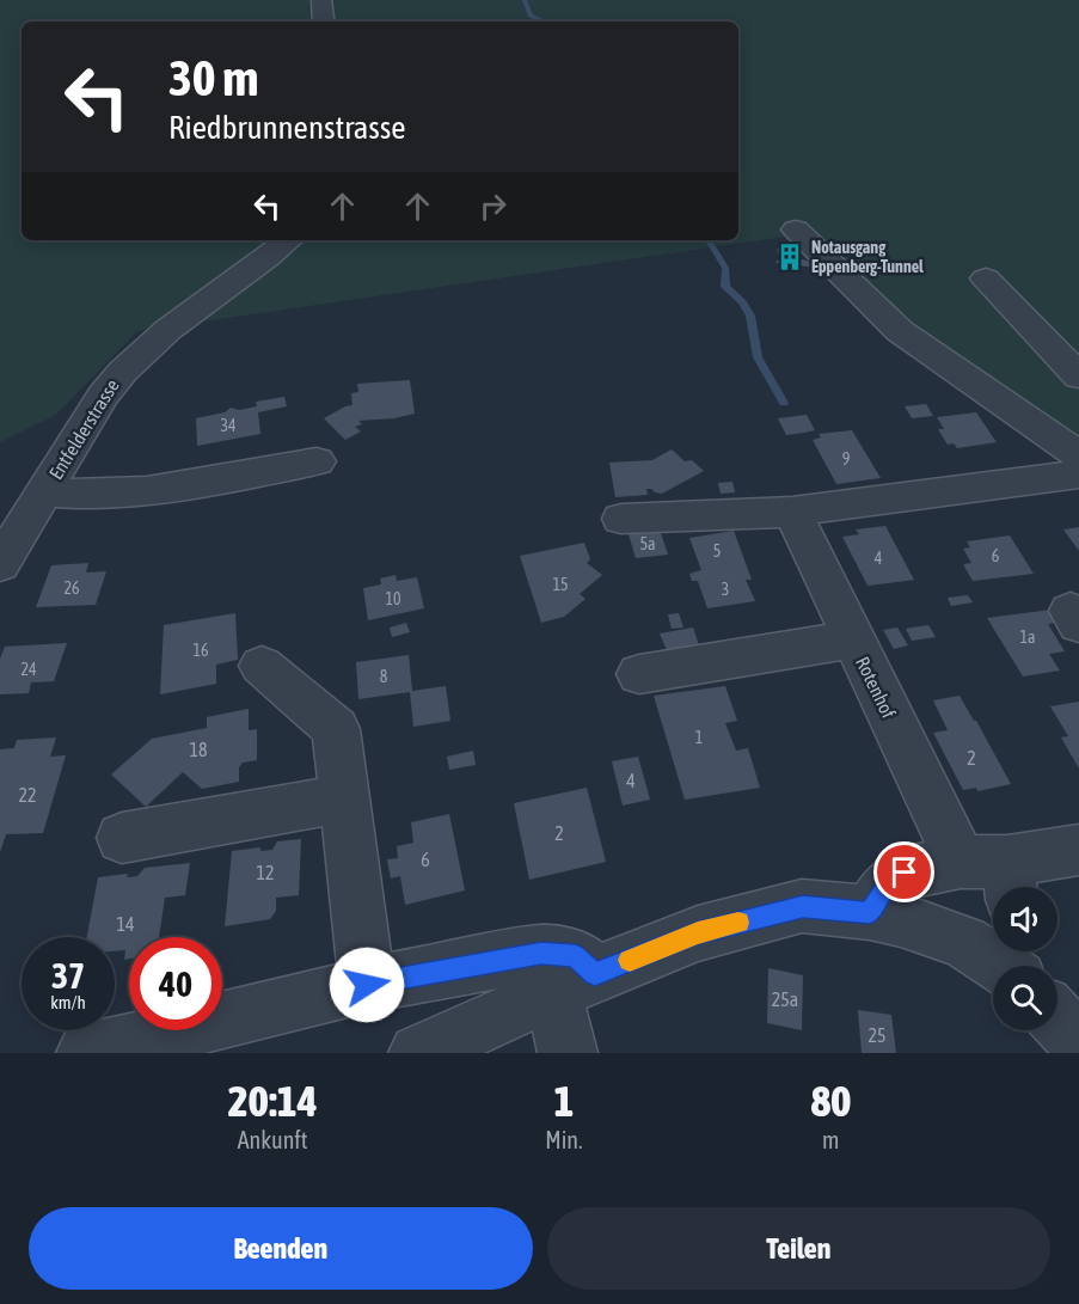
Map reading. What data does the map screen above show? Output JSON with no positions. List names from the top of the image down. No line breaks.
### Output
{"streets":{"street":["Entfelderstrasse","Rotenhof"]},"places":{"building":["Notausgang Eppenberg-Tunnel"]},"house_numbers":["34","9","5a","5","6","4","15","26","3","10","1a","16","24","8","1","18","2","4","22","2","6","12","14","25a","25"],"page":{"turn":["30 m","Riedbrunnenstrasse"],"speed":"37 km/h","limit":"40","eta":["20:14","Ankunft","1","Min.","80","m"],"buttons":["Beenden","Teilen"]}}
